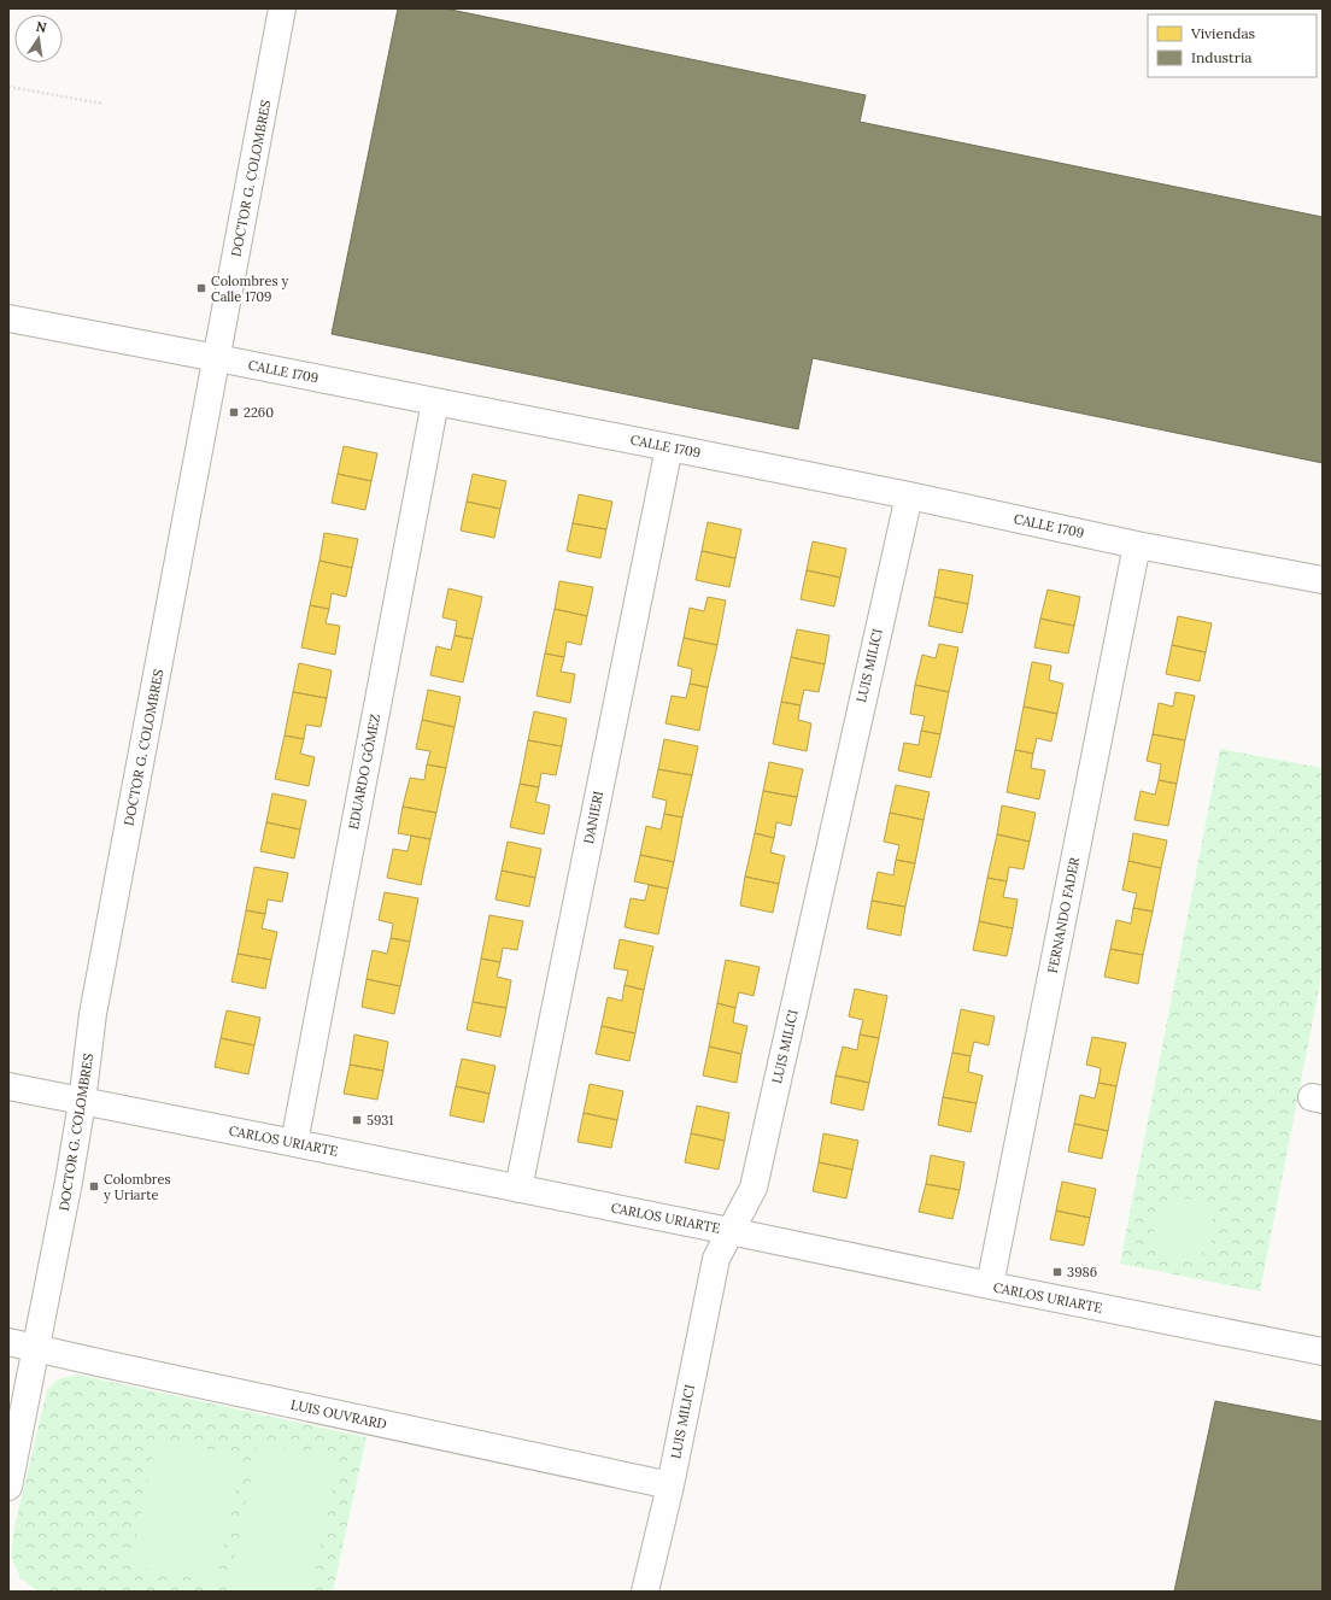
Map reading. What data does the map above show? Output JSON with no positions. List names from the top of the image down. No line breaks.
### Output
{"streets":{"street":["DOCTOR G. COLOMBRES","CALLE 1709","LUIS MILICI","EDUARDO GÓMEZ","DANIERI","FERNANDO FADER","CARLOS URIARTE","LUIS OUVRARD"]},"crossings":[["DOCTOR G. COLOMBRES","CALLE 1709"],["DOCTOR G. COLOMBRES","CARLOS URIARTE"],["DOCTOR G. COLOMBRES","LUIS OUVRARD"],["CALLE 1709","LUIS MILICI"],["CALLE 1709","EDUARDO GÓMEZ"],["CALLE 1709","DANIERI"],["CALLE 1709","FERNANDO FADER"],["LUIS MILICI","CARLOS URIARTE"],["LUIS MILICI","LUIS OUVRARD"],["EDUARDO GÓMEZ","CARLOS URIARTE"],["DANIERI","CARLOS URIARTE"],["FERNANDO FADER","CARLOS URIARTE"]],"places":{"transit":["Colombres y Calle 1709","2260","5931","Colombres y Uriarte","3986"]},"legend":["Viviendas","Industria"],"north":"top"}
